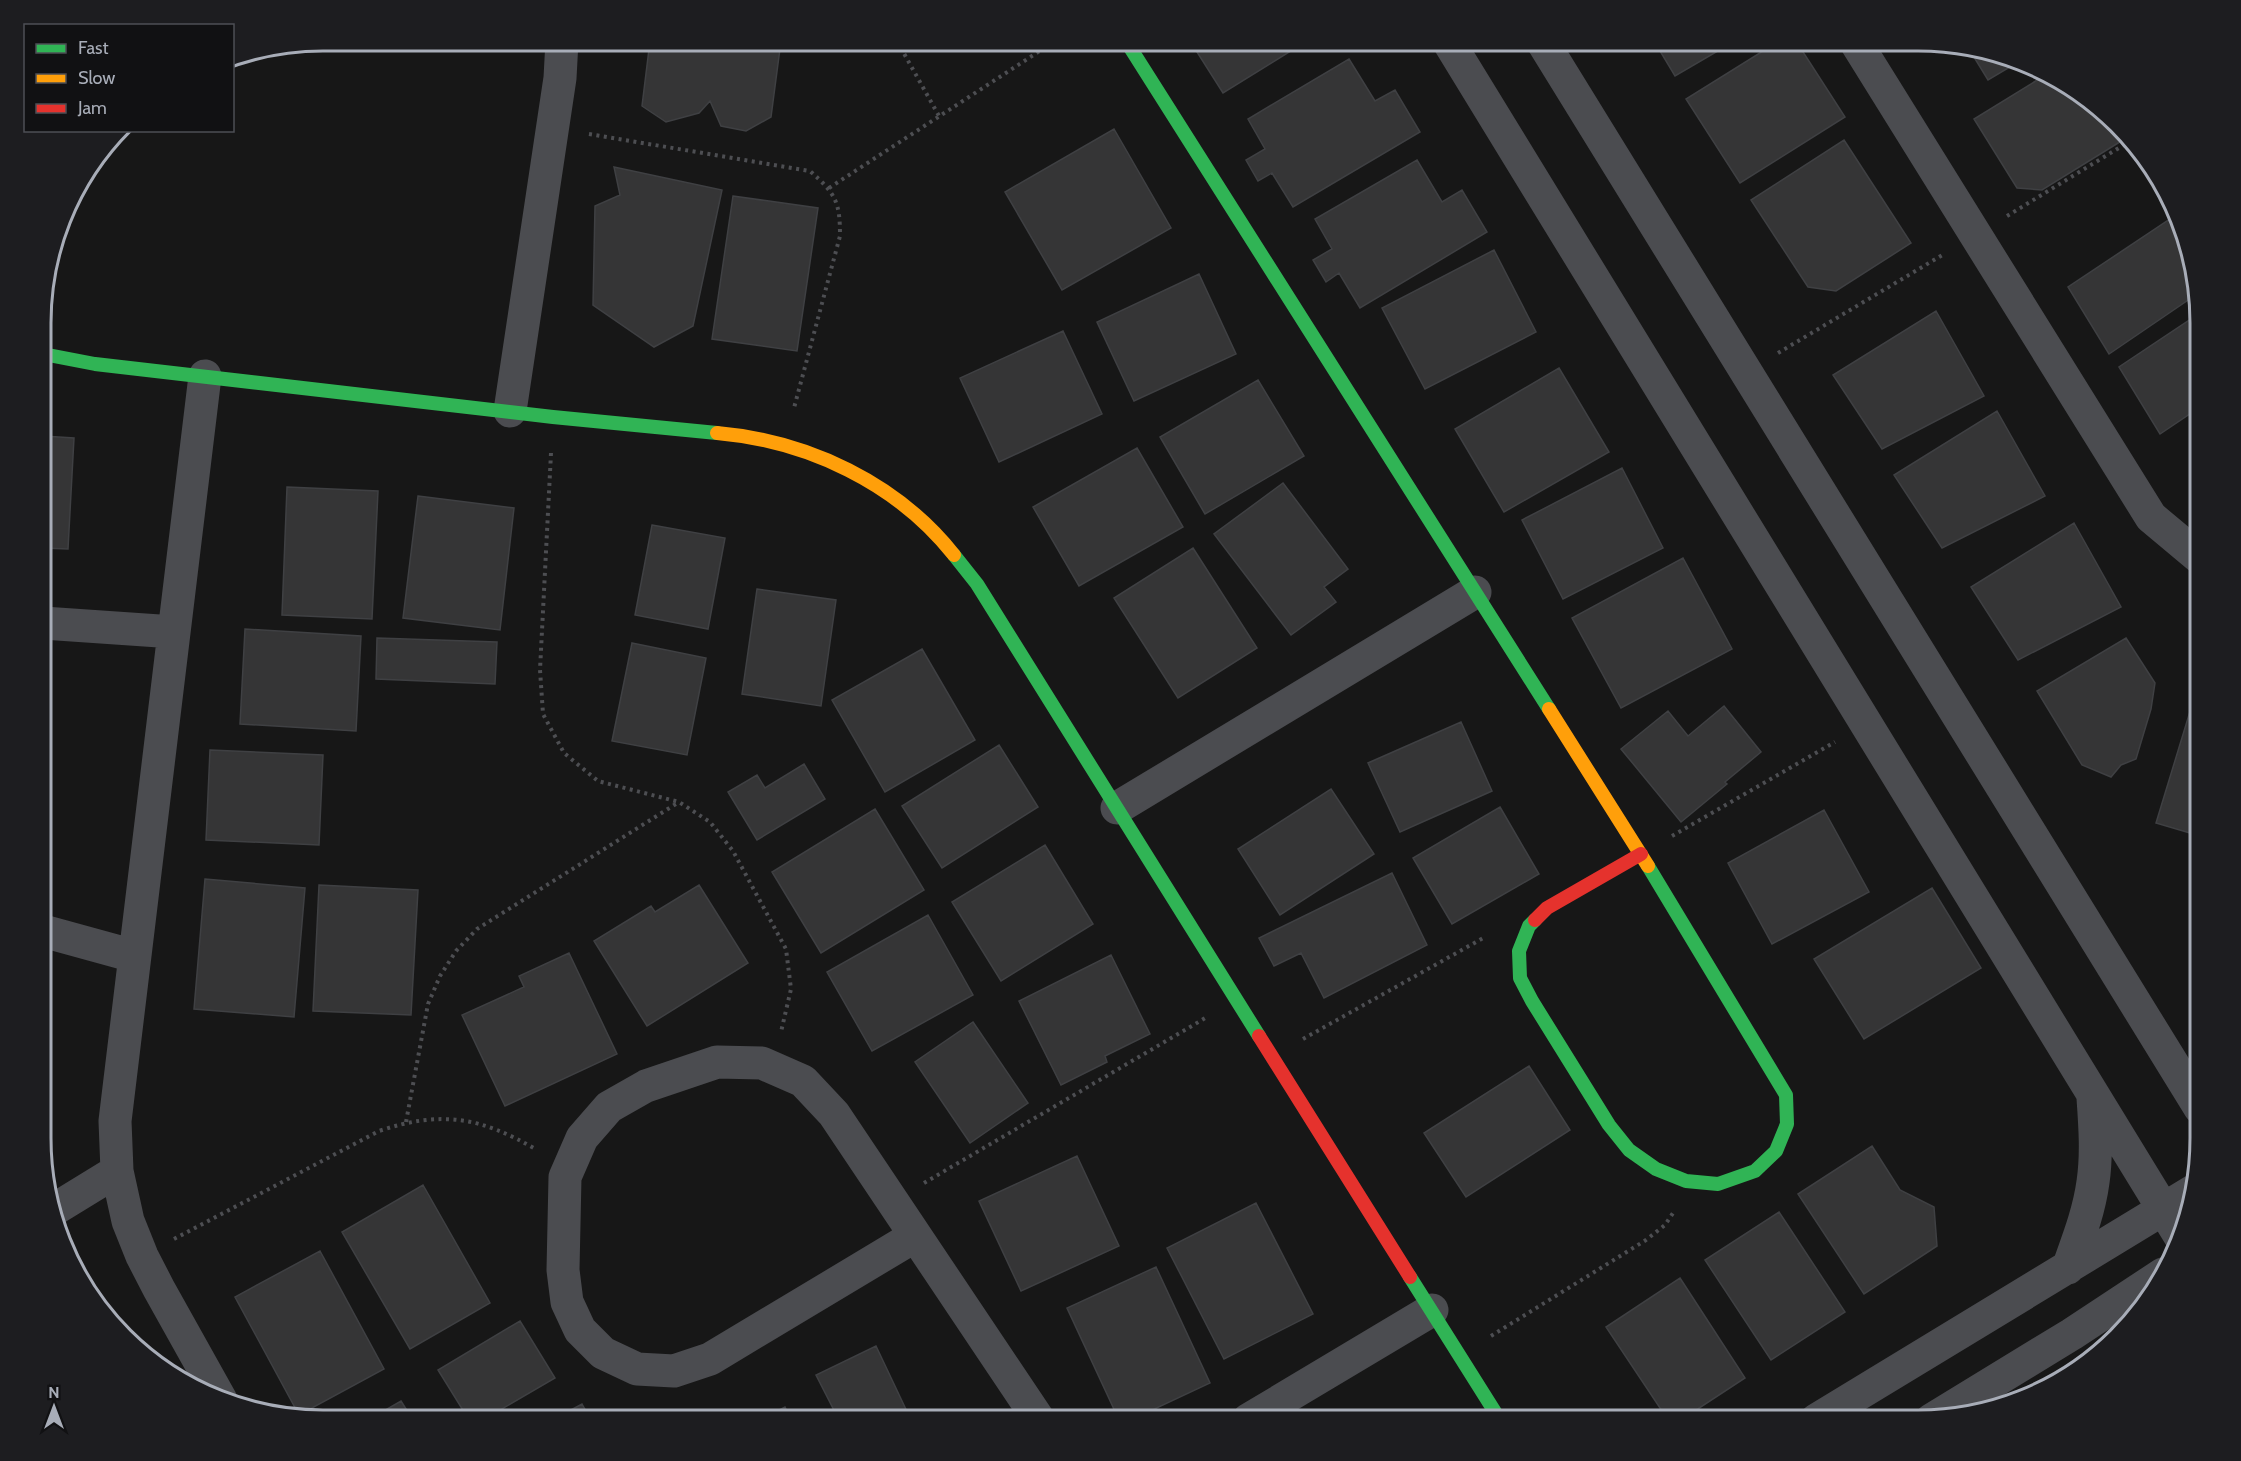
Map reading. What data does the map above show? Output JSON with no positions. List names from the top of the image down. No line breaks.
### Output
{"legend":["Fast","Slow","Jam"],"north":"top"}
